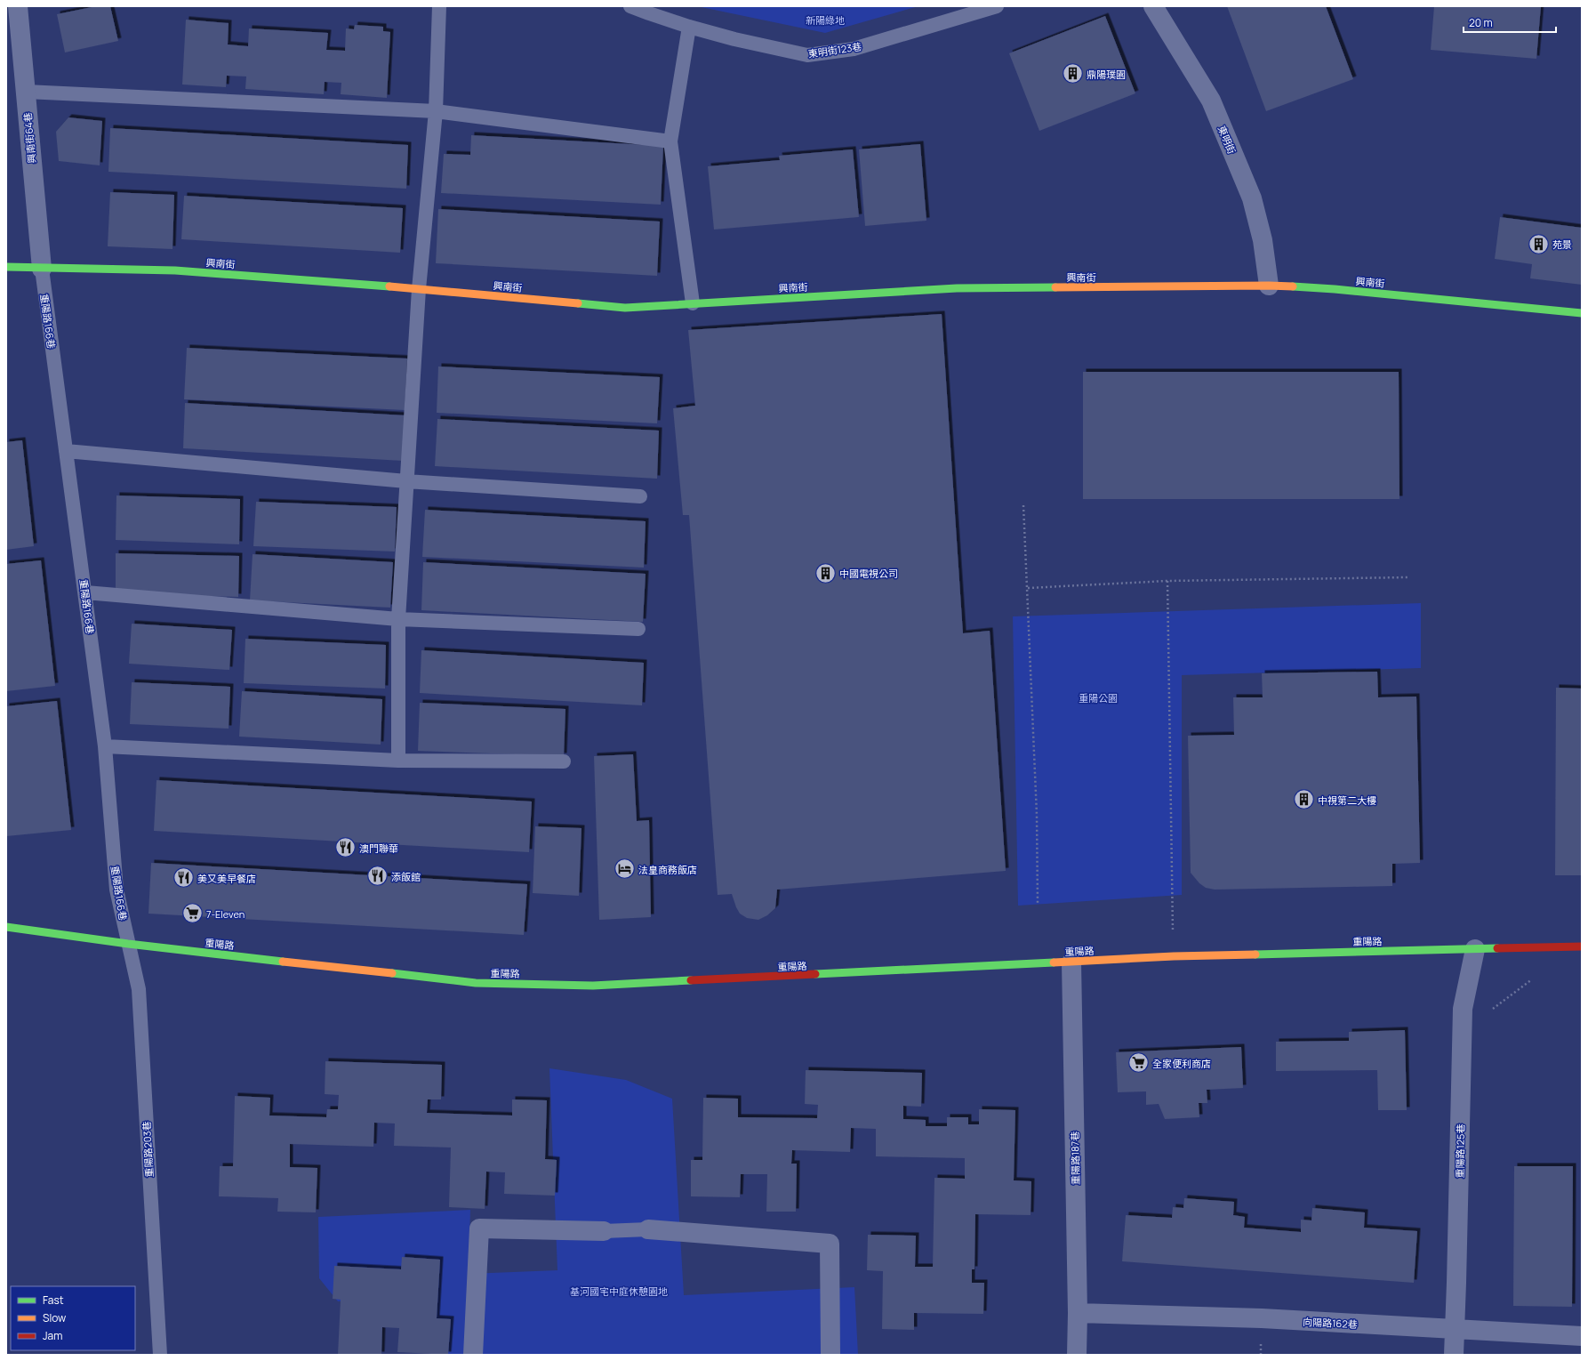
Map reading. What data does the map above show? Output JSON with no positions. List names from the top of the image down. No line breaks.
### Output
{"streets":{"street":["興南街64巷","東明街","興南街","重陽路","重陽路125巷","重陽路187巷","向陽路162巷"],"lane":["東明街123巷","重陽路166巷","重陽路203巷"]},"crossings":[["興南街64巷","興南街"],["興南街64巷","重陽路166巷"],["東明街","興南街"],["興南街","重陽路166巷"],["重陽路166巷","重陽路"],["重陽路166巷","重陽路203巷"],["重陽路","重陽路203巷"],["重陽路","重陽路125巷"],["重陽路","重陽路187巷"],["重陽路125巷","向陽路162巷"],["重陽路187巷","向陽路162巷"]],"parks":["新陽綠地","重陽公園","基河國宅中庭休憩園地"],"places":{"building":["鼎陽璞園","苑景","中國電視公司","中視第二大樓"],"restaurant":["澳門聯華","添飯館","美又美早餐店"],"hotel":["法皇商務飯店"],"supermarket":["7-Eleven","全家便利商店"]},"legend":["Fast","Slow","Jam"],"scale_bar":"20 m"}
